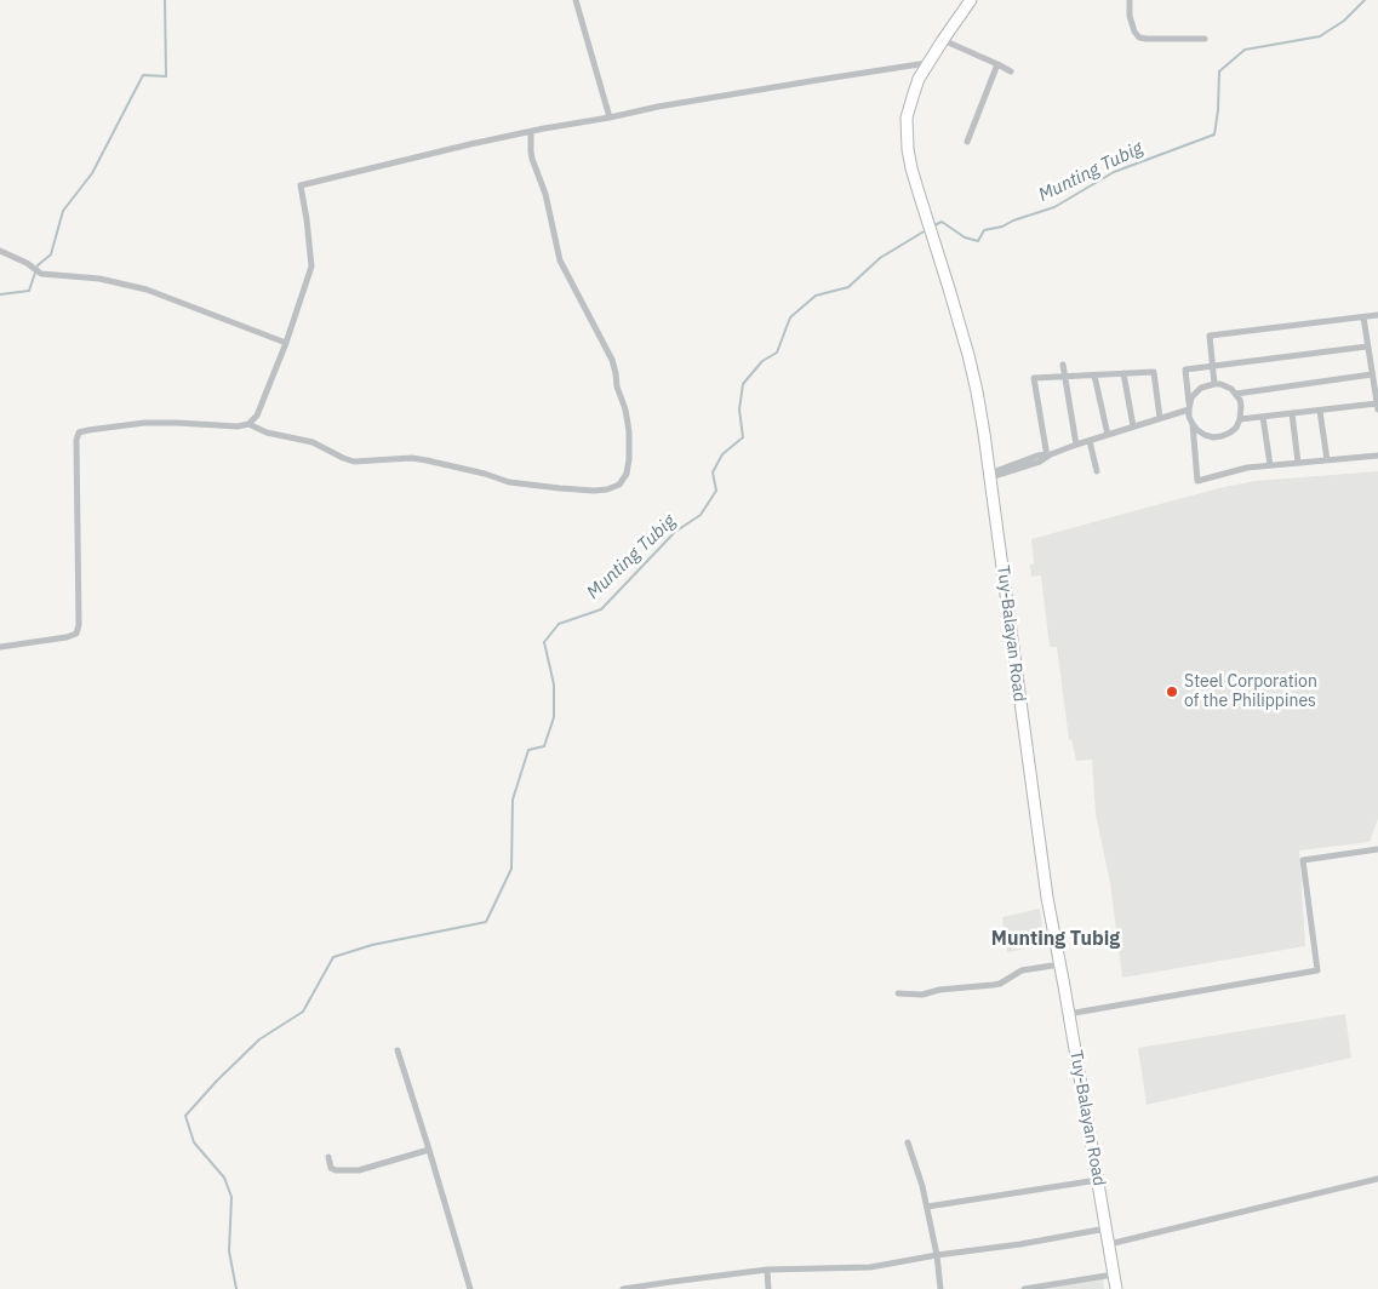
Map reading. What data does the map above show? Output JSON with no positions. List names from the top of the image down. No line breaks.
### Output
{"streets":{"main road":["Tuy-Balayan Road"]},"districts":["Munting Tubig"],"water":["Munting Tubig"],"places":["Steel Corporation of the Philippines"]}
